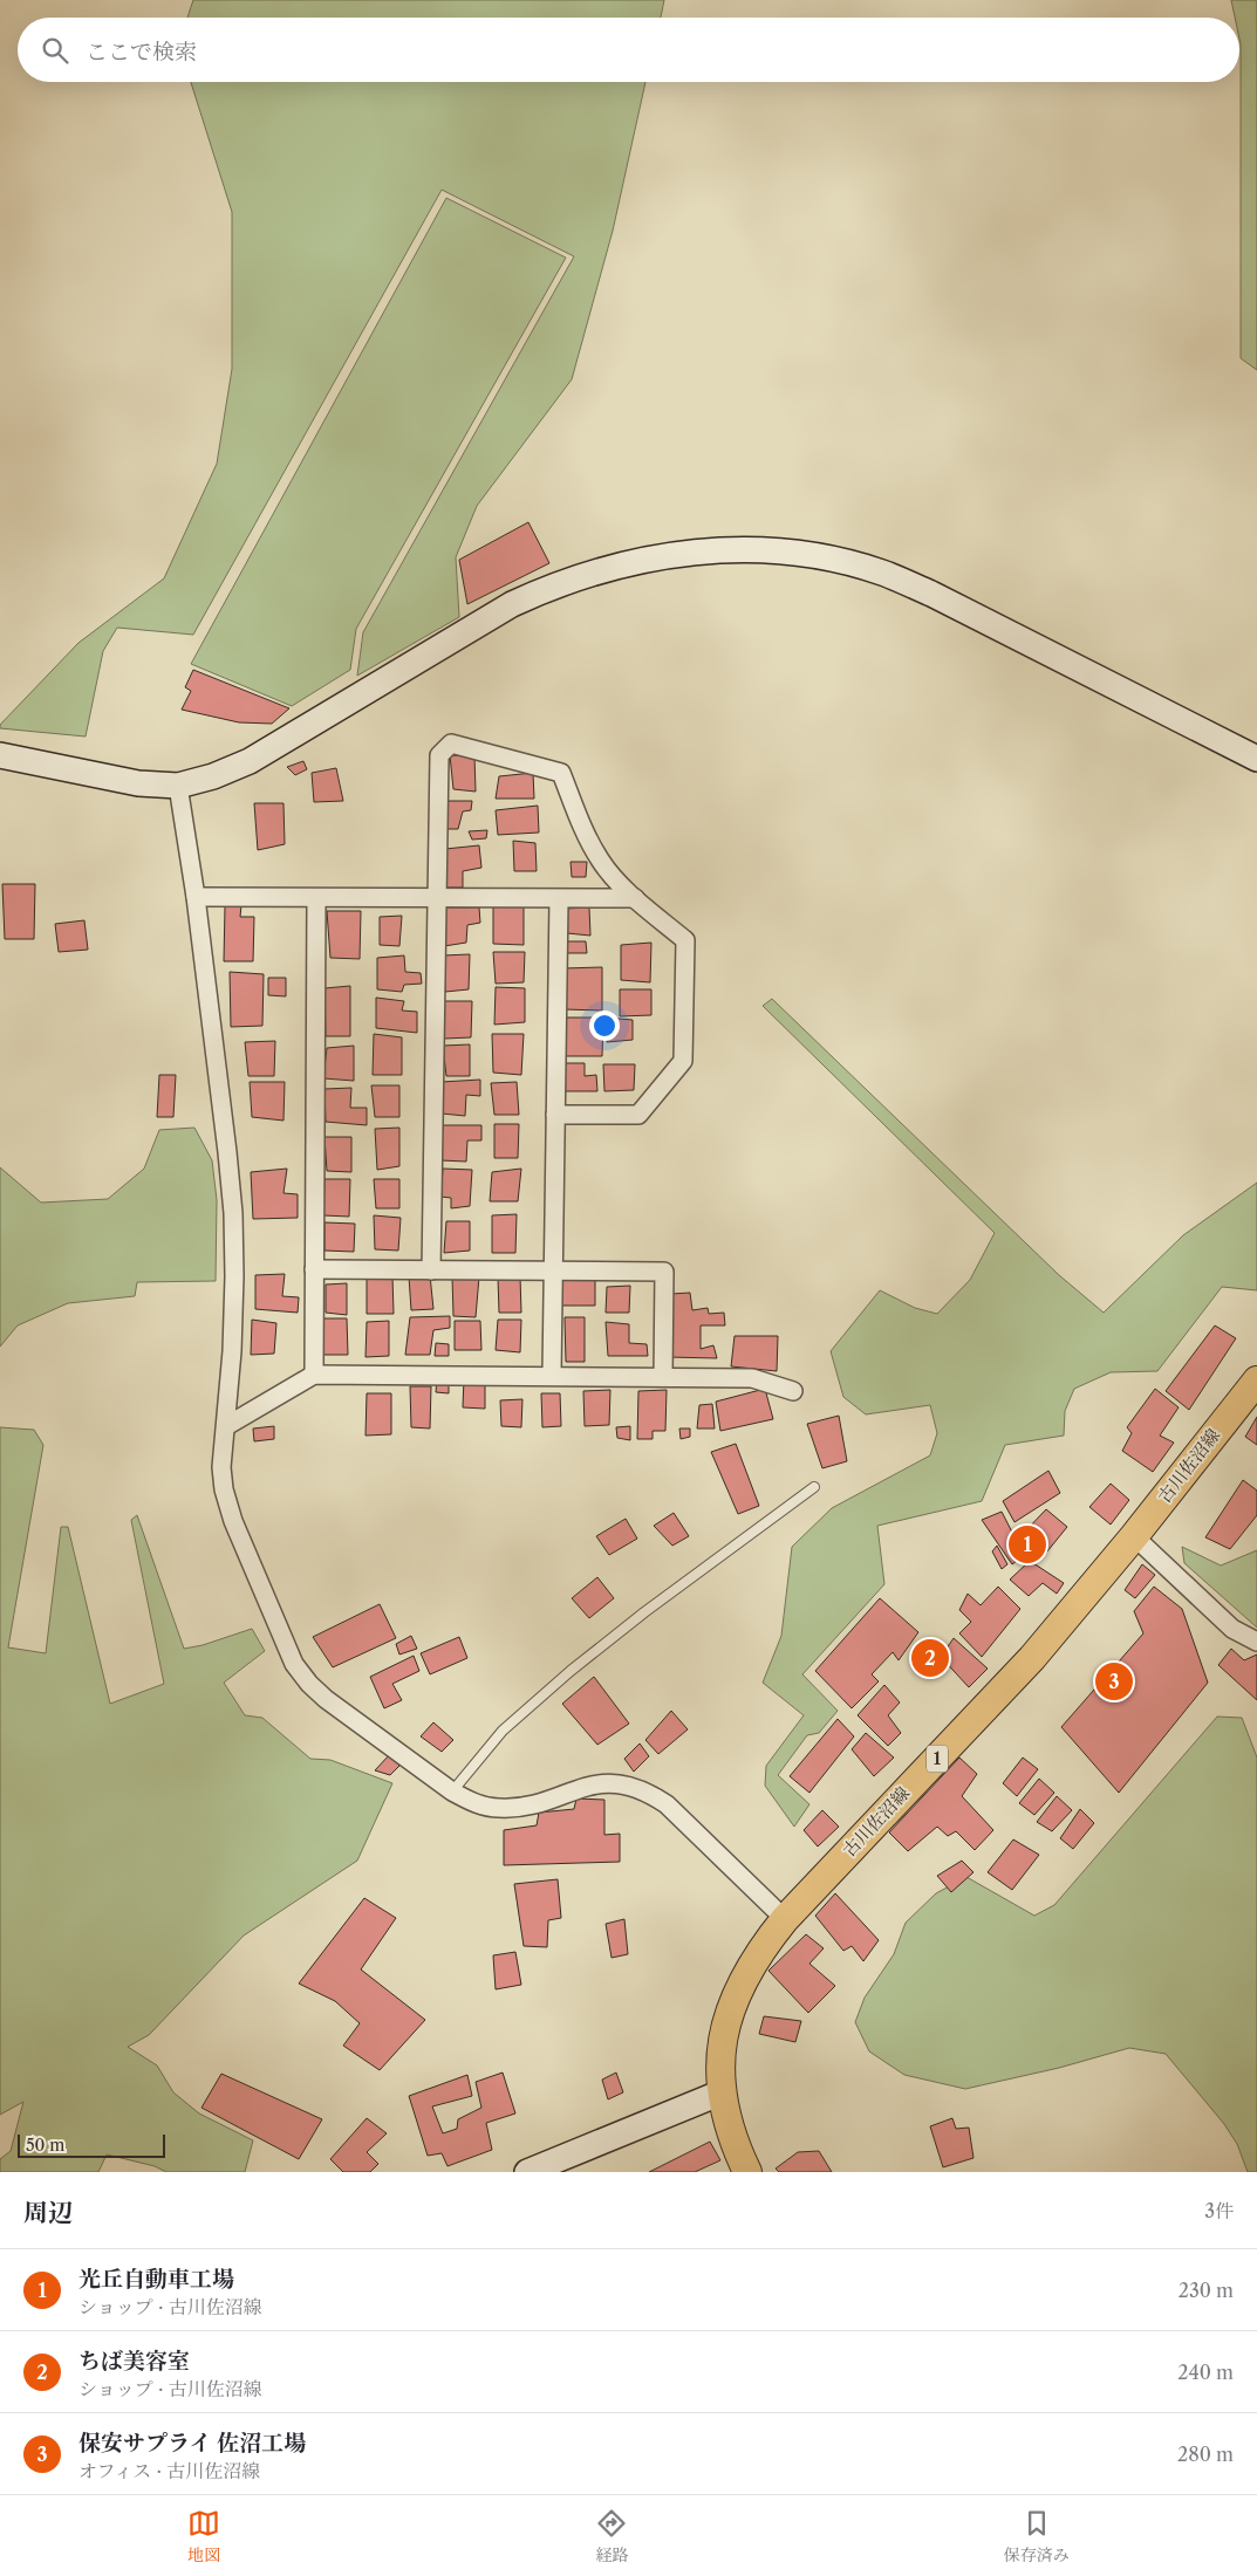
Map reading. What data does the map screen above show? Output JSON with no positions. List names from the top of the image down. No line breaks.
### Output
{"streets":{"main road":["古川佐沼線","1"]},"scale_bar":"50 m","page":{"search":"ここで検索","pins":["1","2","3"],"scale":"50 m","heading":["周辺","3件"],"list":[{"mark":"1","name":"光丘自動車工場","note":"ショップ · 古川佐沼線","value":"230 m"},{"mark":"2","name":"ちば美容室","note":"ショップ · 古川佐沼線","value":"240 m"},{"mark":"3","name":"保安サプライ 佐沼工場","note":"オフィス · 古川佐沼線","value":"280 m"}],"nav":["地図","経路","保存済み"]}}
